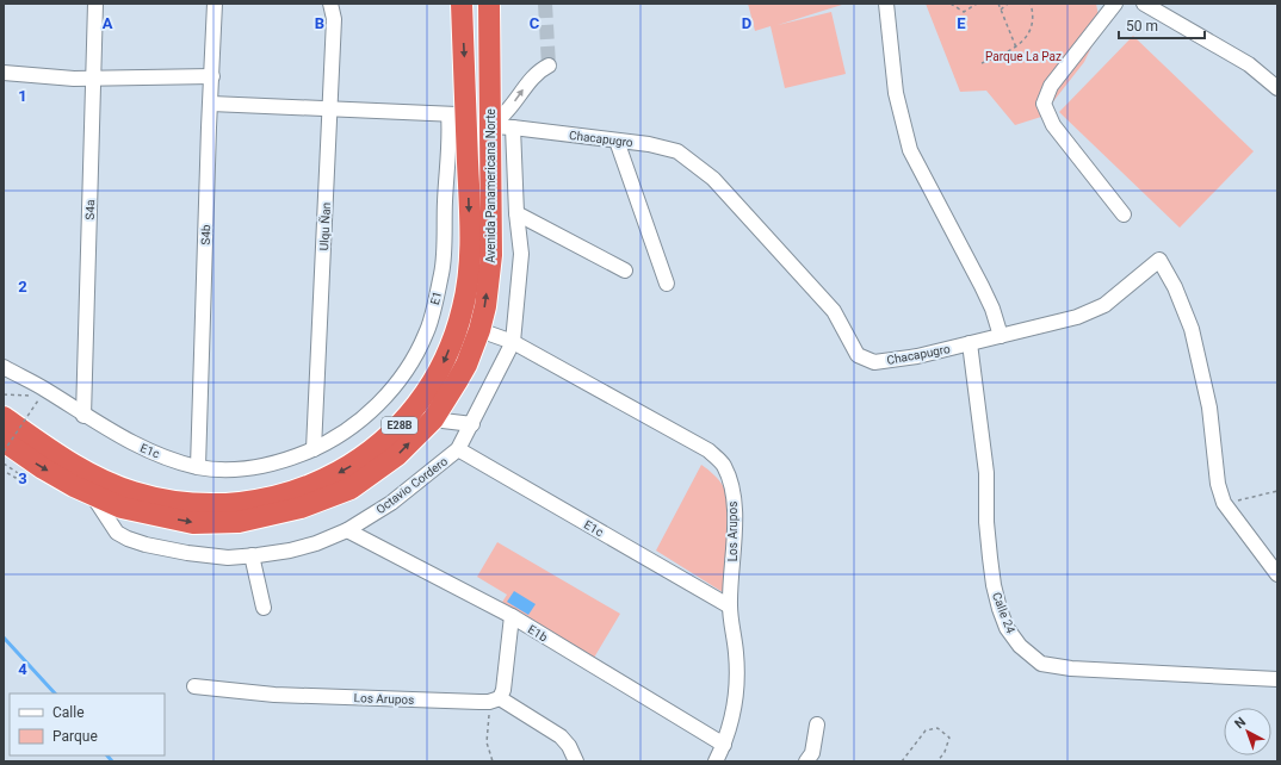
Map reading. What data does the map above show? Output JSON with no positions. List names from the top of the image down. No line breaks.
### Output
{"streets":{"highway":["Avenida Panamericana Norte","E28B"],"street":["Chacapugro","S4a","Ulqu Ñan","S4b","E1","E1c","Octavio Cordero","Los Arupos","Calle 24","E1b"]},"crossings":[["Chacapugro","Avenida Panamericana Norte"],["Chacapugro","Octavio Cordero"],["Chacapugro","Calle 24"],["Avenida Panamericana Norte","E1"],["Avenida Panamericana Norte","Octavio Cordero"],["Avenida Panamericana Norte","Los Arupos"],["S4a","E1c"],["Ulqu Ñan","E1"],["Ulqu Ñan","E1c"],["S4b","E1c"],["E1","E1c"],["E1c","Octavio Cordero"],["E1c","Los Arupos"],["Octavio Cordero","Los Arupos"],["Octavio Cordero","E1b"],["Los Arupos","E1b"]],"parks":["Parque La Paz"],"legend":["Calle","Parque"],"scale_bar":"50 m","north":"top left","grid":{"columns":["A","B","C","D","E"],"rows":["1","2","3","4"]}}
